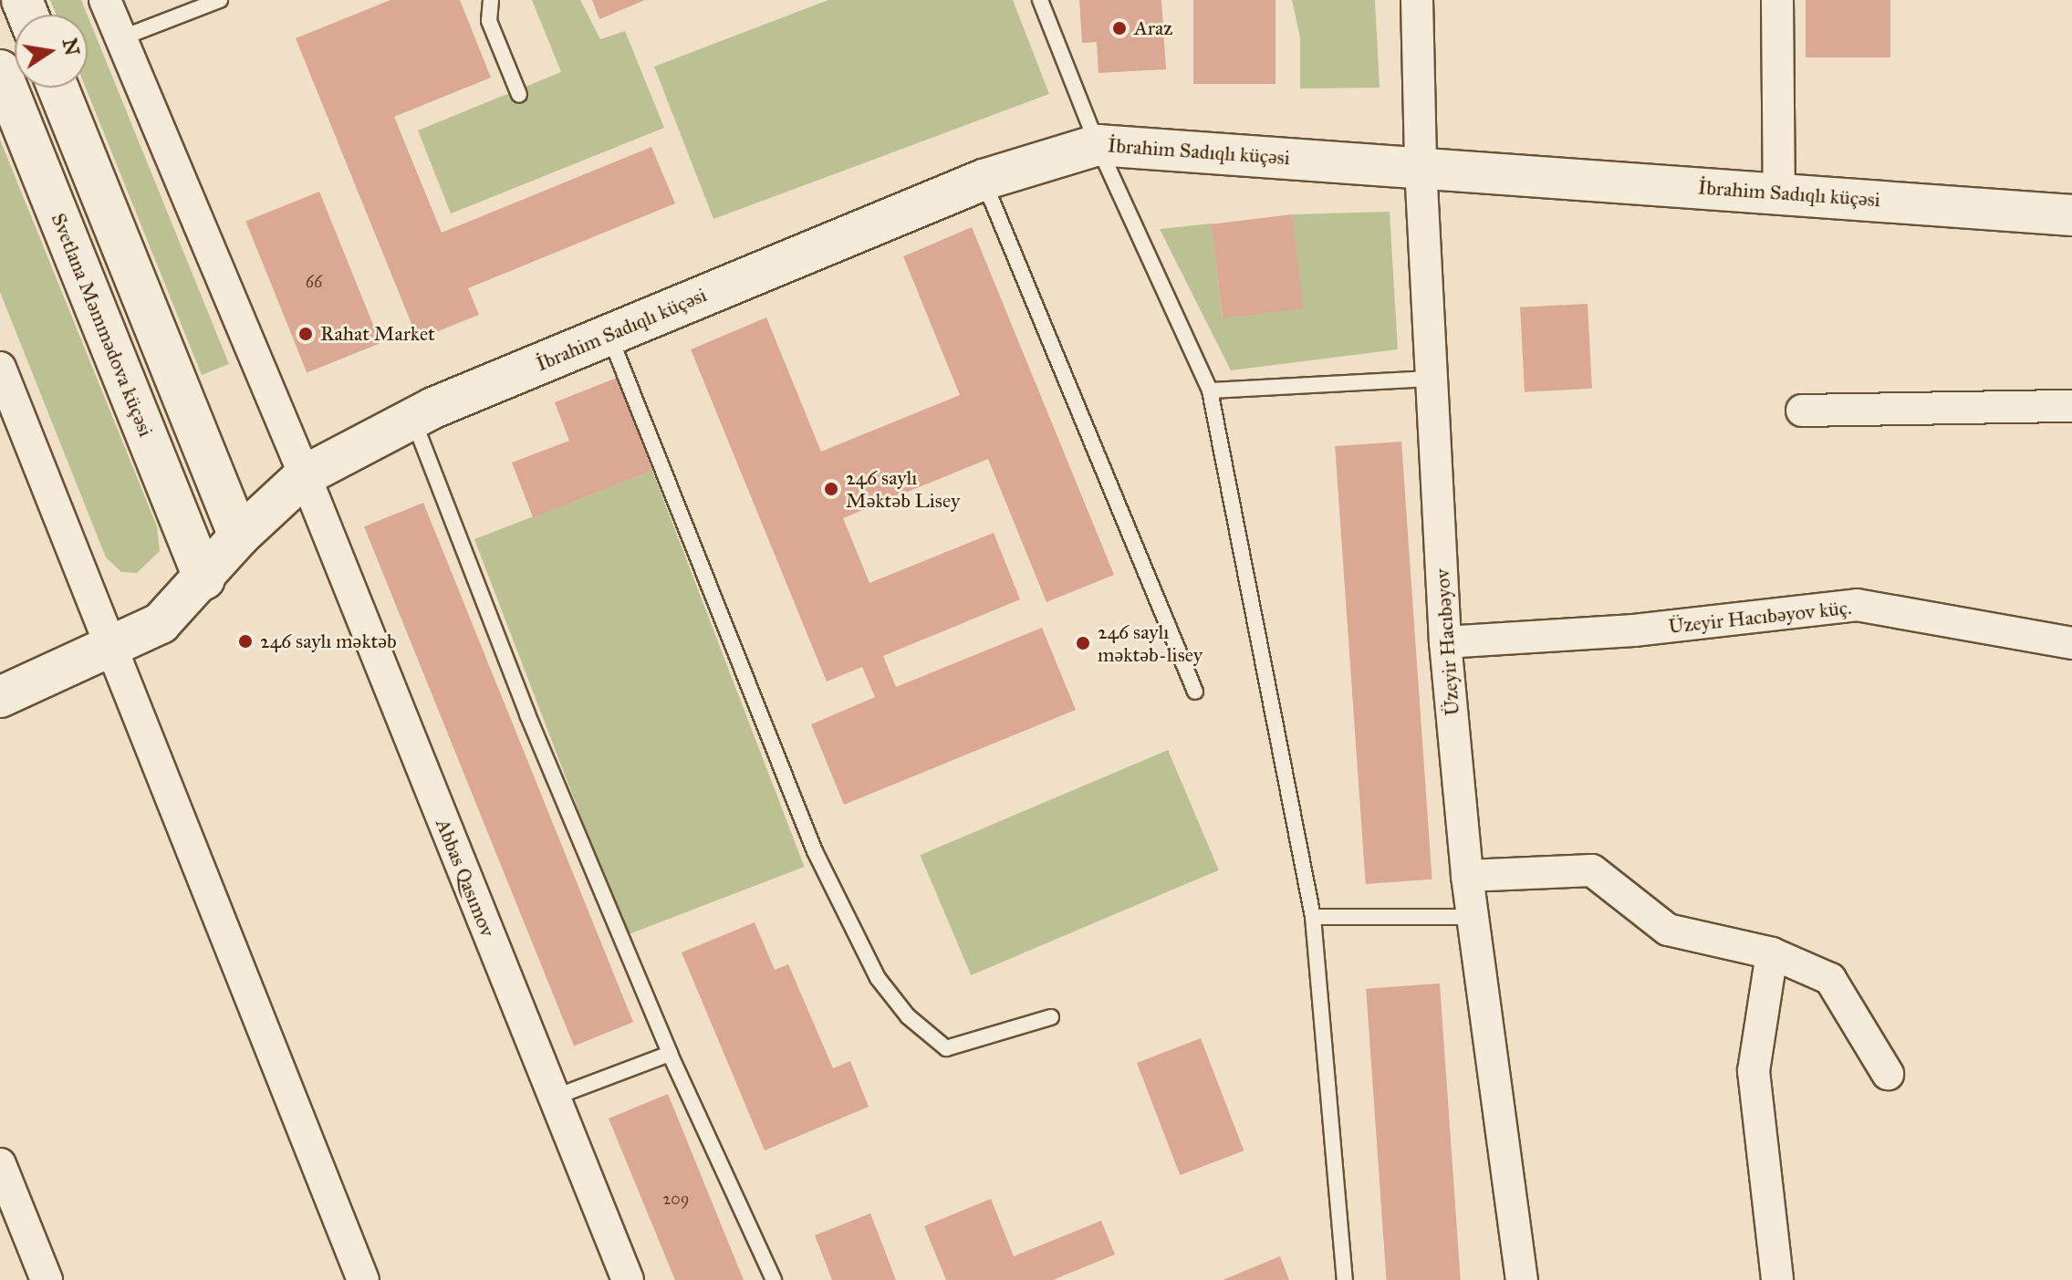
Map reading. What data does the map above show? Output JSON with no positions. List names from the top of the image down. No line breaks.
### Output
{"streets":{"street":["İbrahim Sadıqlı küçəsi","Svetlana Məmmədova küçəsi","Üzeyir Hacıbəyov küç.","Üzeyir Hacıbəyov","Abbas Qasımov"]},"crossings":[["İbrahim Sadıqlı küçəsi","Svetlana Məmmədova küçəsi"],["İbrahim Sadıqlı küçəsi","Üzeyir Hacıbəyov"],["İbrahim Sadıqlı küçəsi","Abbas Qasımov"],["Üzeyir Hacıbəyov küç.","Üzeyir Hacıbəyov"]],"places":["Araz","Rahat Market","246 saylı Məktəb Lisey","246 saylı mәktәb","246 saylı məktəb-lisey"],"house_numbers":["66","209"],"north":"right"}
